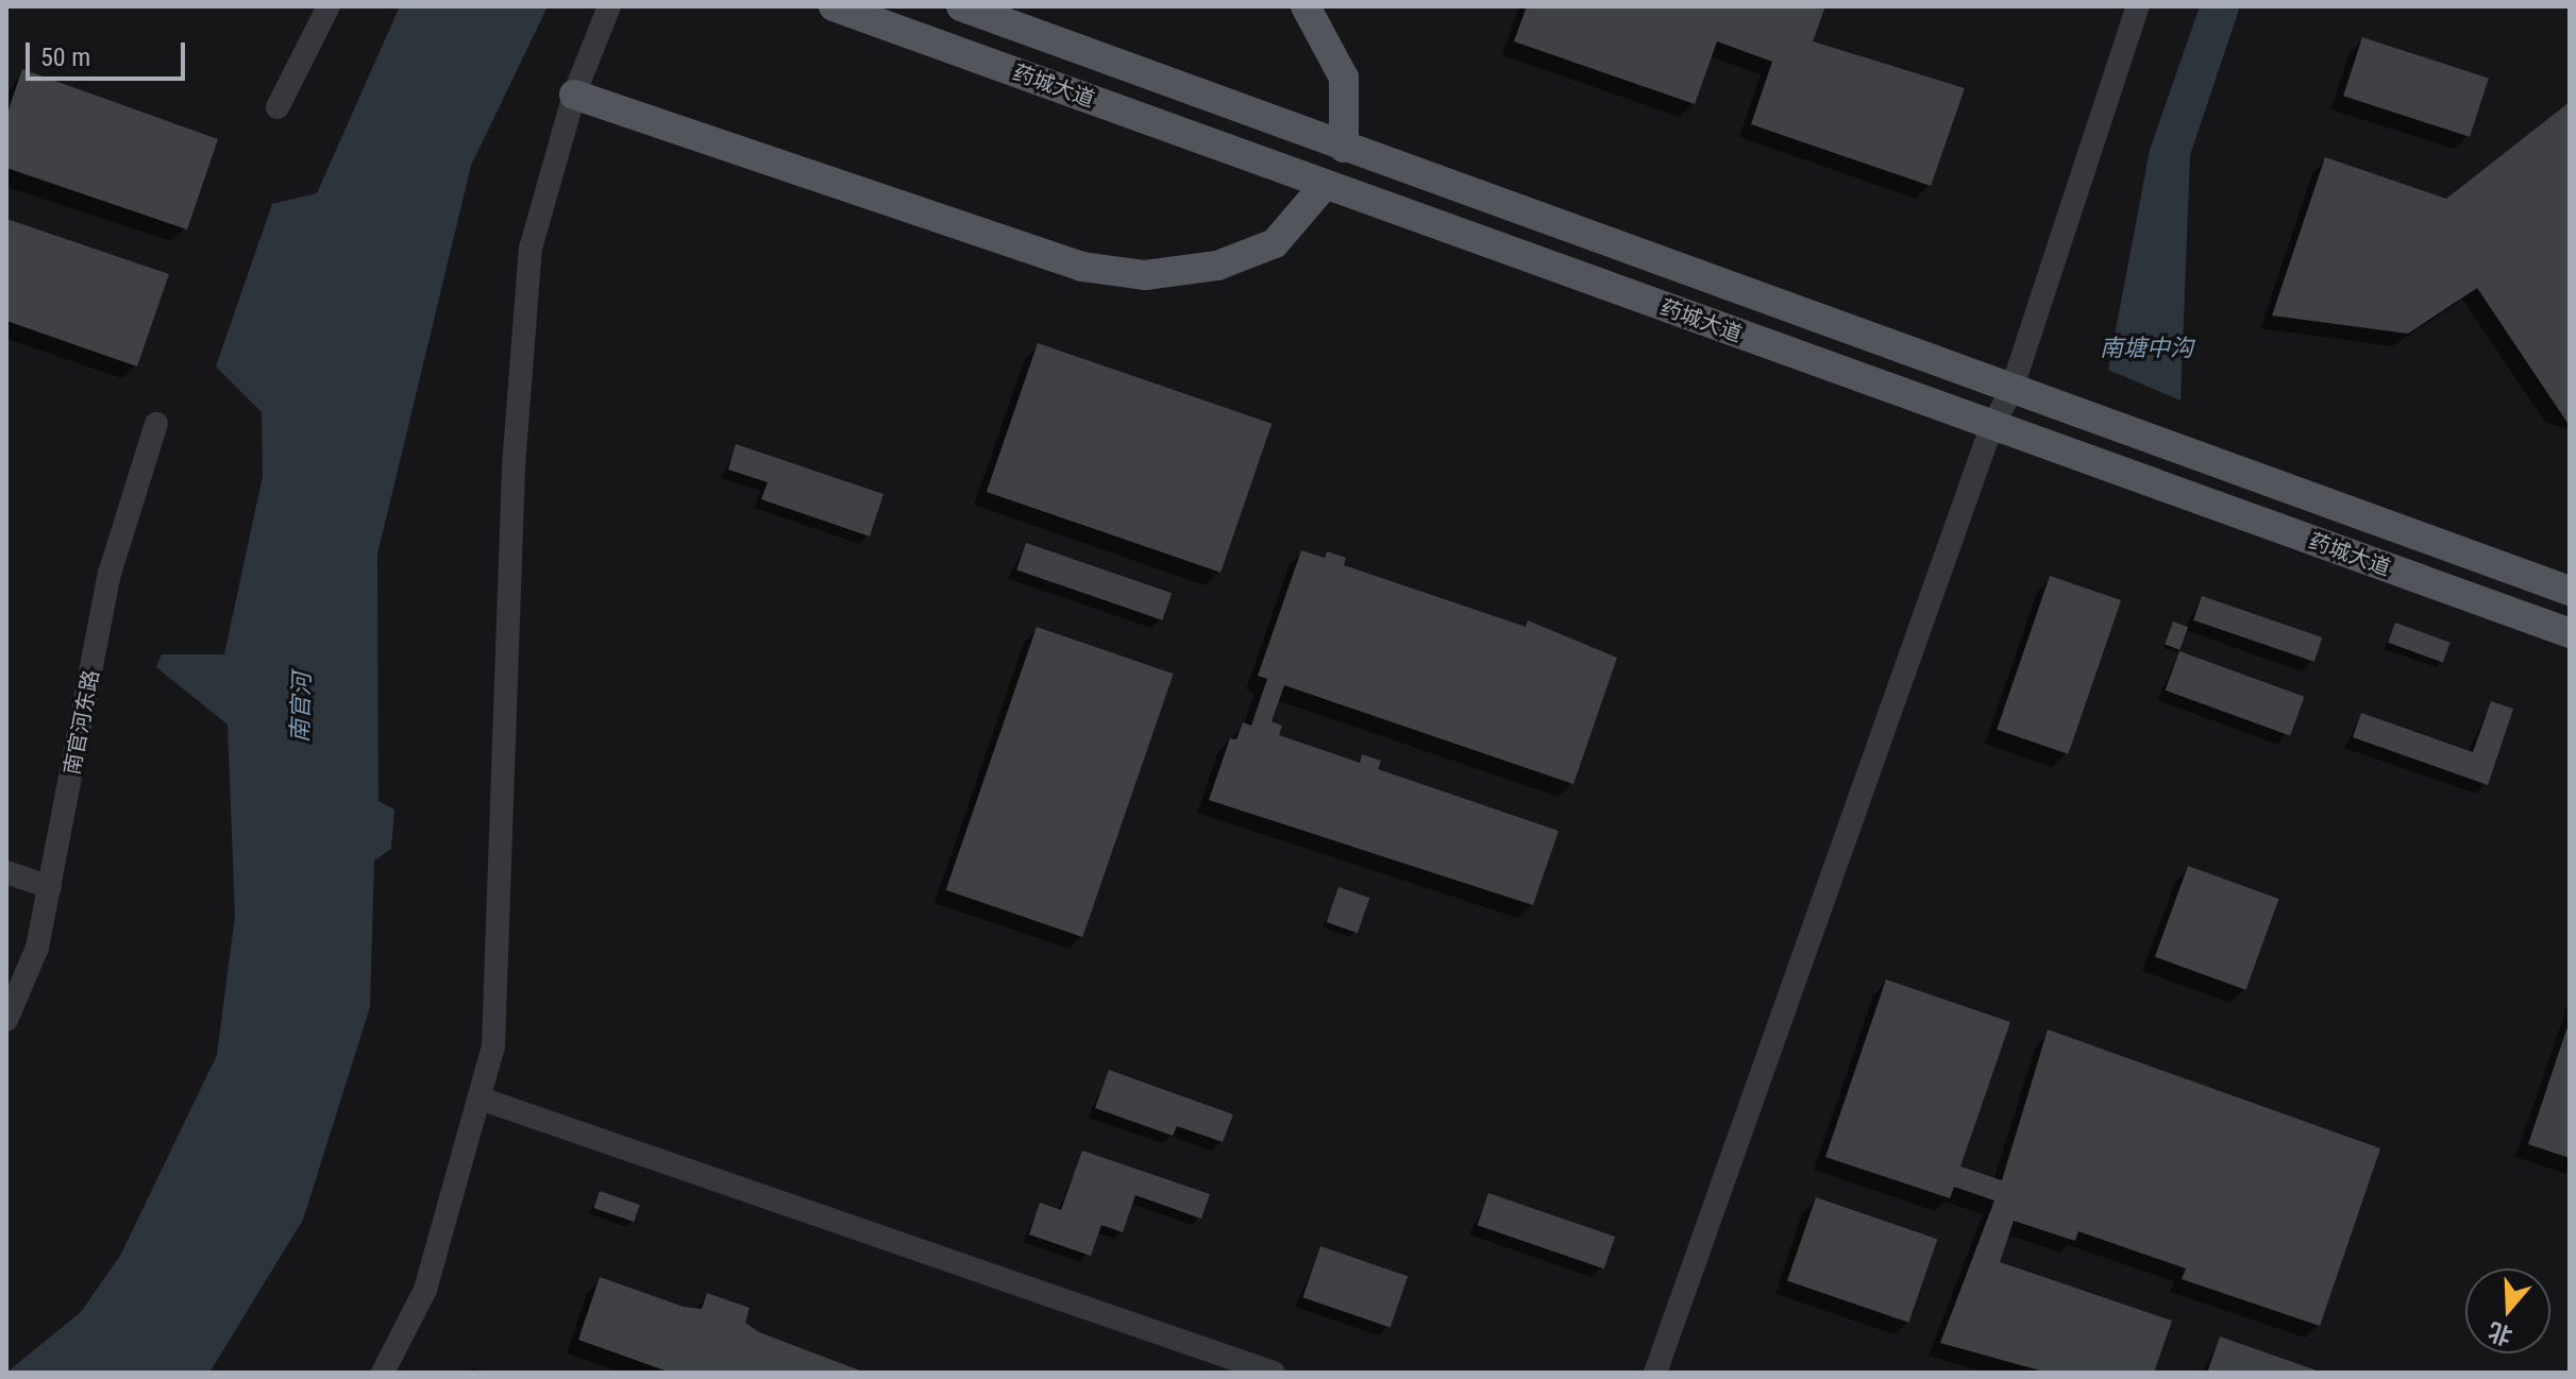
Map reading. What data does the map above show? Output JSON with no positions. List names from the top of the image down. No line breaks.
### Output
{"streets":{"main road":["药城大道"],"street":["南官河东路"]},"water":["南塘中沟","南官河"],"scale_bar":"50 m","north":"bottom"}
